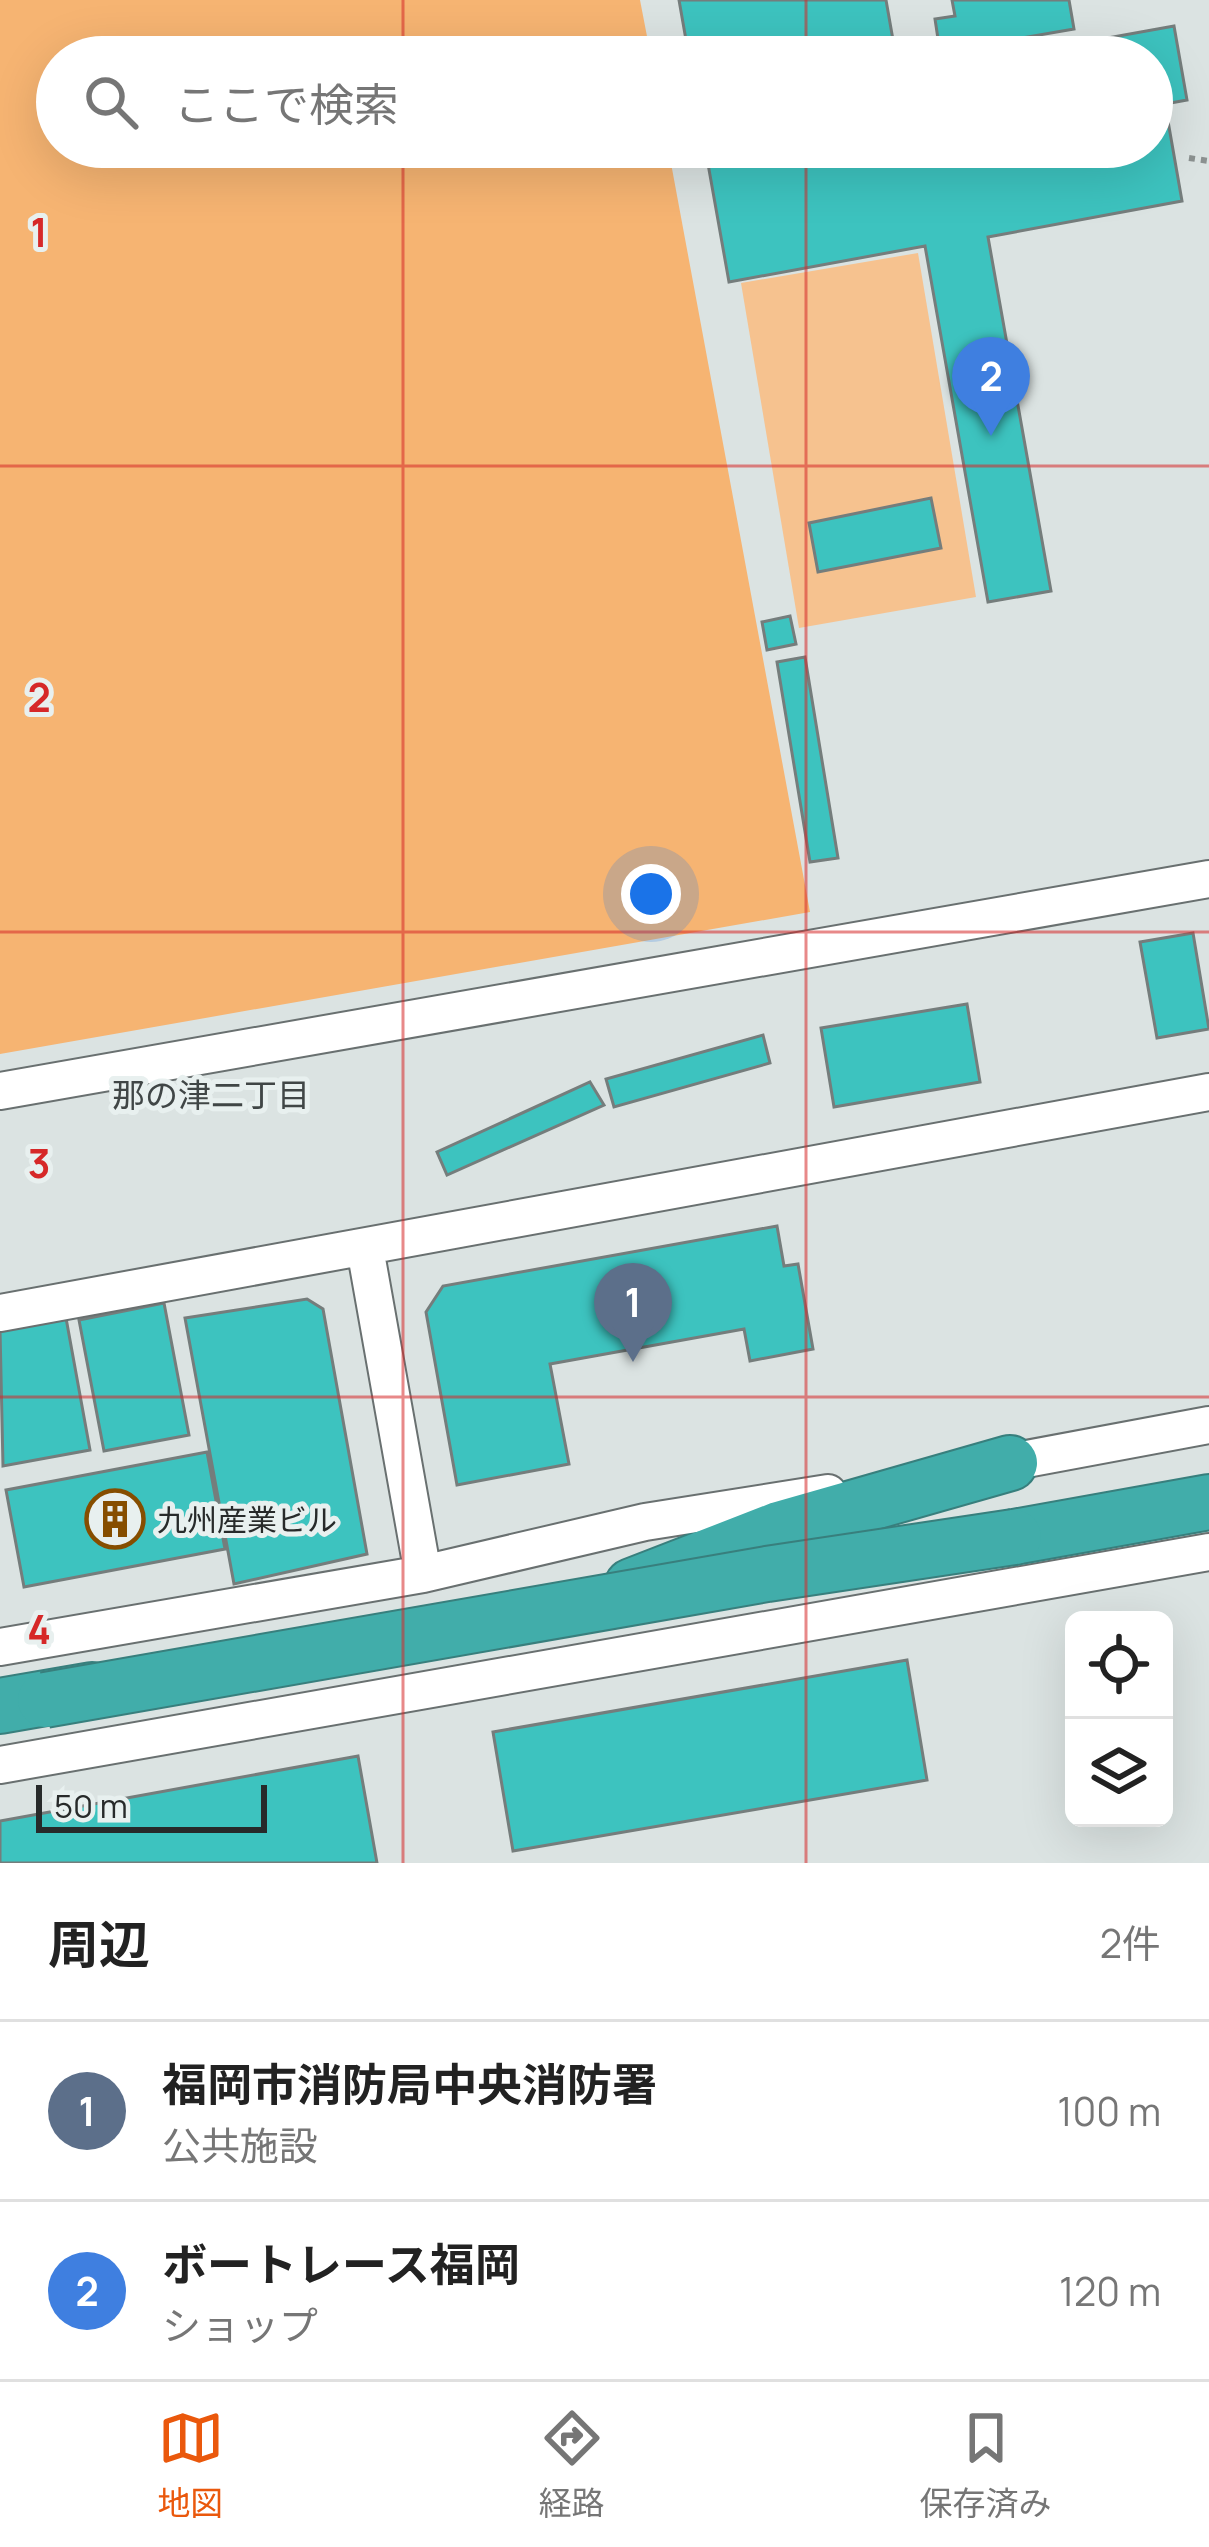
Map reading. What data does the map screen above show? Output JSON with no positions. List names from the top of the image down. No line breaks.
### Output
{"districts":["那の津二丁目"],"places":{"building":["九州産業ビル"]},"scale_bar":"50 m","page":{"search":"ここで検索","pins":["2","1"],"scale":"50 m","heading":["周辺","2件"],"list":[{"mark":"1","name":"福岡市消防局中央消防署","note":"公共施設","value":"100 m"},{"mark":"2","name":"ボートレース福岡","note":"ショップ","value":"120 m"}],"nav":["地図","経路","保存済み"]},"grid":{"rows":["1","2","3","4"]}}
